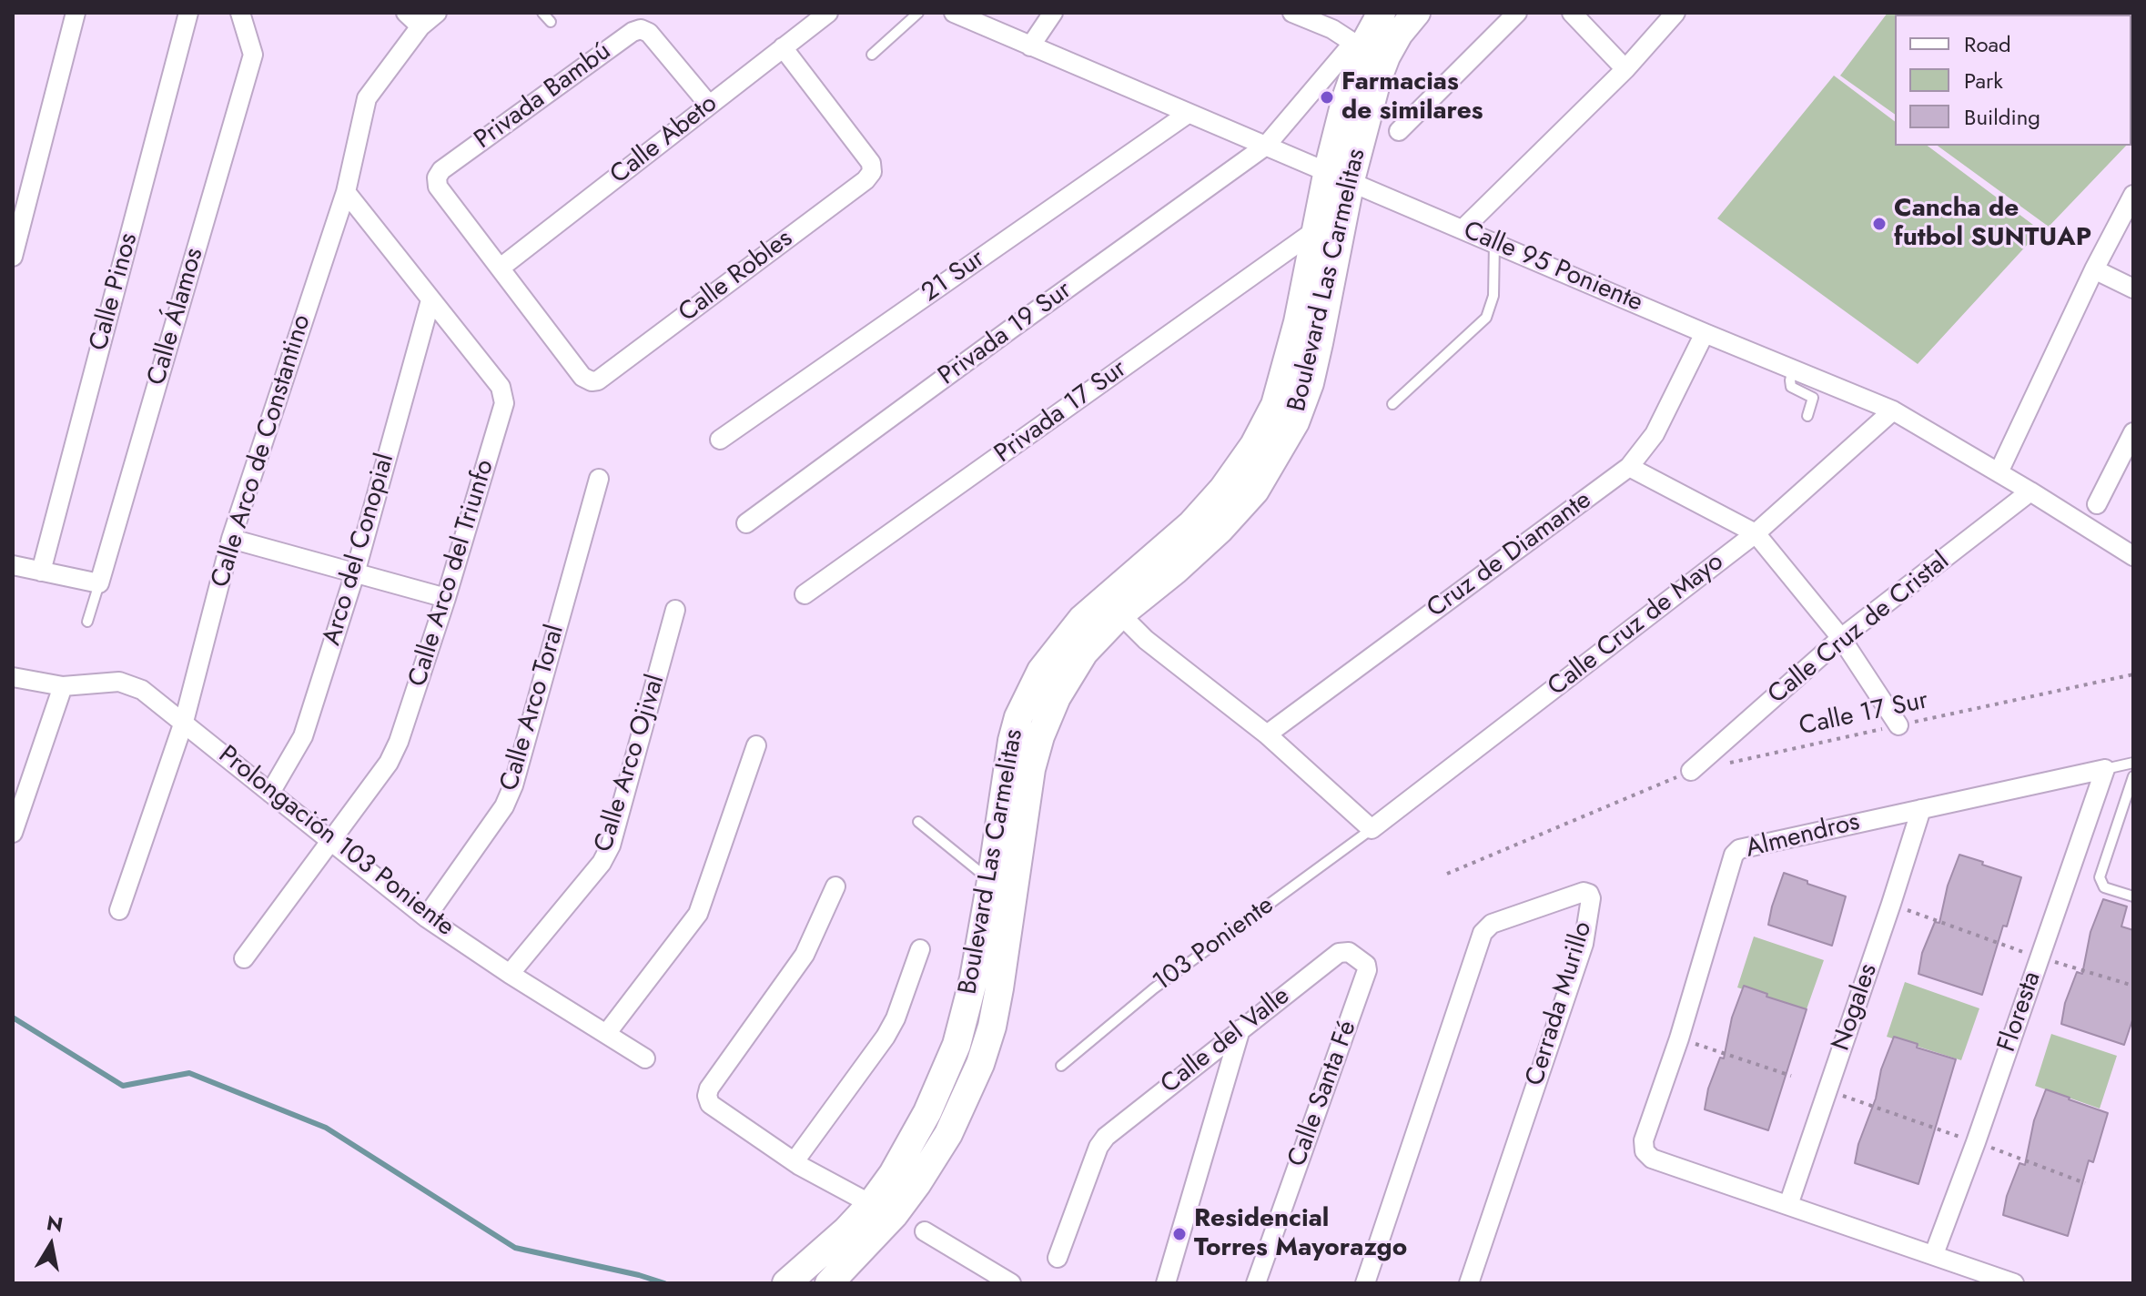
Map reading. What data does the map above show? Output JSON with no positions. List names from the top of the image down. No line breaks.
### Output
{"streets":{"main road":["Boulevard Las Carmelitas"],"street":["Privada Bambú","Calle Abeto","Calle 95 Poniente","Calle Robles","21 Sur","Calle Pinos","Calle Álamos","Privada 19 Sur","Privada 17 Sur","Calle Arco de Constantino","Arco del Conopial","Cruz de Diamante","Calle Arco del Triunfo","Calle Cruz de Mayo","Calle Cruz de Cristal","Calle Arco Toral","Calle Arco Ojival","Almendros","Prolongación 103 Poniente","Cerrada Murillo","Nogales","Floresta","Calle del Valle","Calle Santa Fé"],"lane":["103 Poniente"],"path":["Calle 17 Sur"]},"crossings":[["Privada Bambú","Calle Abeto"],["Privada Bambú","Calle Robles"],["Calle Abeto","Calle Robles"],["Calle 95 Poniente","21 Sur"],["Calle 95 Poniente","Boulevard Las Carmelitas"],["Calle 95 Poniente","Privada 19 Sur"],["Calle 95 Poniente","Cruz de Diamante"],["Calle 95 Poniente","Calle Cruz de Mayo"],["Calle 95 Poniente","Calle Cruz de Cristal"],["Boulevard Las Carmelitas","Privada 19 Sur"],["Boulevard Las Carmelitas","Privada 17 Sur"],["Calle Arco de Constantino","Calle Arco del Triunfo"],["Calle Arco de Constantino","Prolongación 103 Poniente"],["Arco del Conopial","Calle Arco del Triunfo"],["Arco del Conopial","Prolongación 103 Poniente"],["Calle Arco del Triunfo","Prolongación 103 Poniente"],["Calle Cruz de Mayo","103 Poniente"],["Calle Cruz de Cristal","Calle 17 Sur"],["Calle Arco Toral","Prolongación 103 Poniente"],["Calle Arco Ojival","Prolongación 103 Poniente"],["Almendros","Nogales"],["Almendros","Floresta"],["Calle del Valle","Calle Santa Fé"]],"places":["Farmacias de similares","Cancha de futbol SUNTUAP","Residencial Torres Mayorazgo"],"legend":["Road","Park","Building"],"north":"top"}
